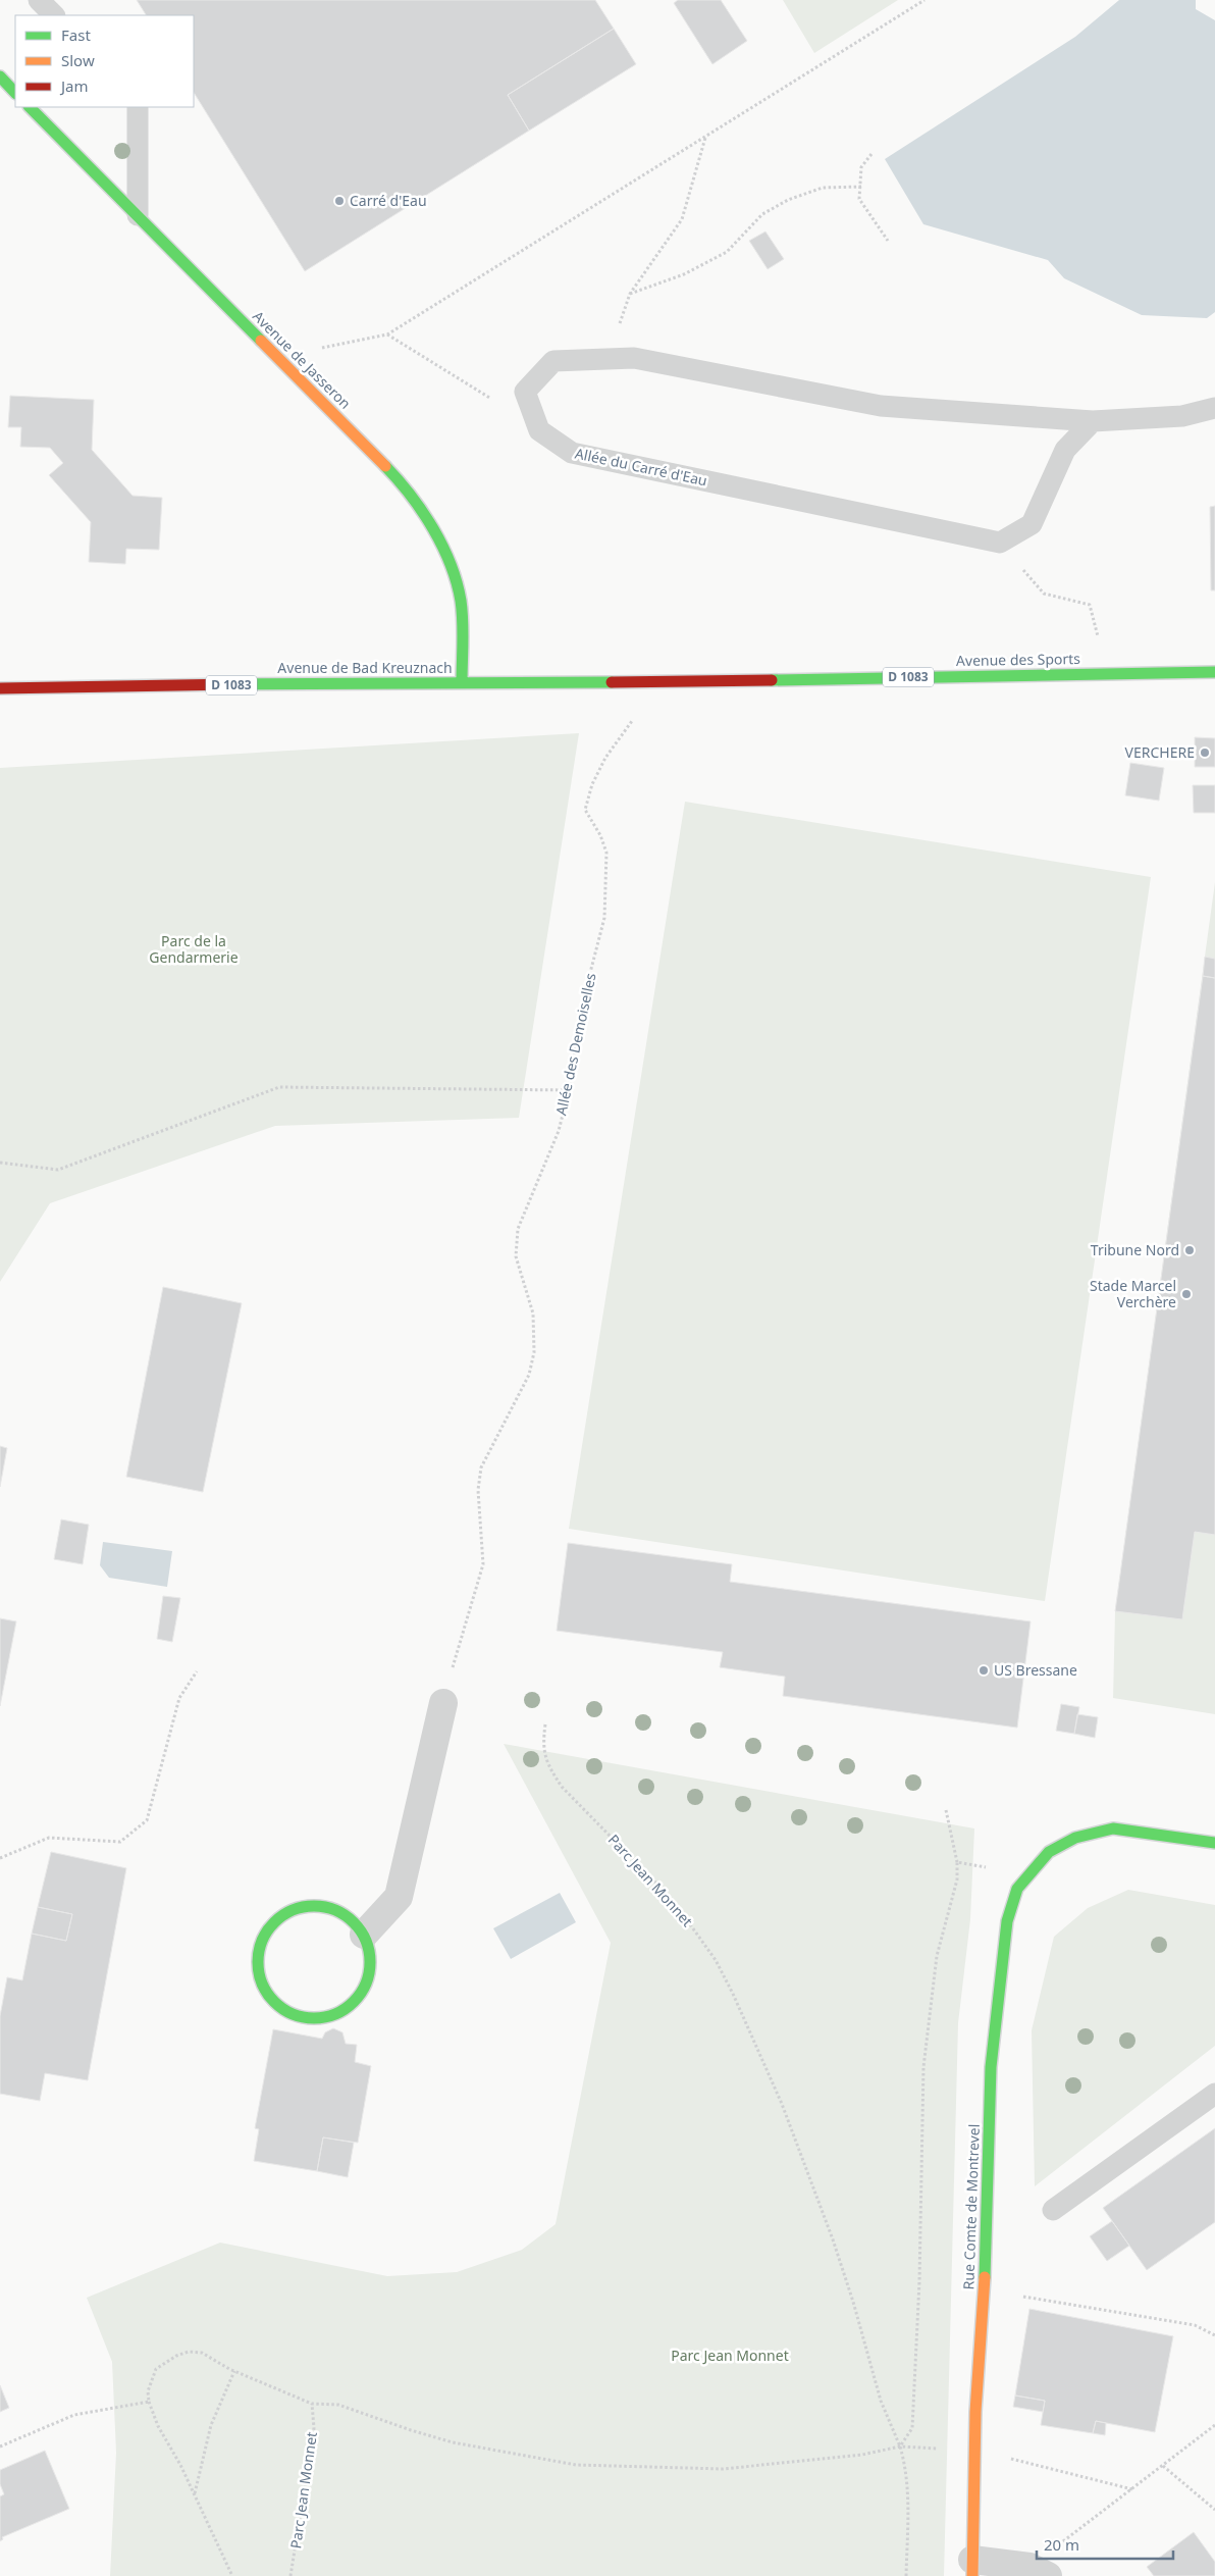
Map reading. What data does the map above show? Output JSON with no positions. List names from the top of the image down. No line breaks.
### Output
{"streets":{"main road":["Avenue de Jasseron","Avenue des Sports","Avenue de Bad Kreuznach","D 1083","Rue Comte de Montrevel"],"lane":["Allée du Carré d'Eau"],"path":["Allée des Demoiselles","Parc Jean Monnet"]},"crossings":[["Avenue de Jasseron","Avenue de Bad Kreuznach"],["Avenue des Sports","Avenue de Bad Kreuznach"],["Avenue des Sports","Allée des Demoiselles"]],"parks":["Parc de la Gendarmerie","Parc Jean Monnet"],"places":["Carré d'Eau","VERCHERE","Tribune Nord","Stade Marcel Verchère","US Bressane"],"legend":["Fast","Slow","Jam"],"scale_bar":"20 m"}
